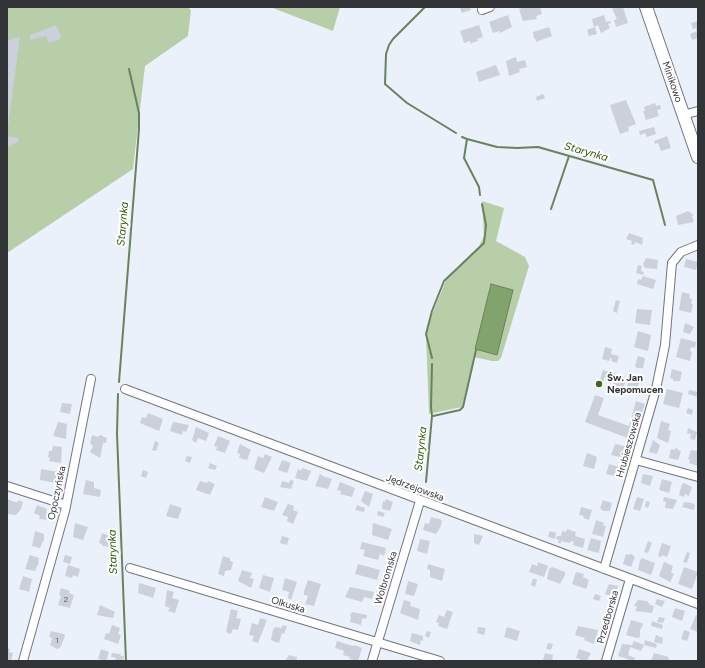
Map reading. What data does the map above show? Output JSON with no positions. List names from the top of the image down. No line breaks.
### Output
{"streets":{"street":["Minikowo","Hrubieszowska","Jędrzejowska","Opoczyńska","Wolbromska","Olkuska","Przedborska"]},"crossings":[["Hrubieszowska","Jędrzejowska"],["Jędrzejowska","Wolbromska"],["Jędrzejowska","Przedborska"],["Wolbromska","Olkuska"]],"water":["Starynka"],"places":["Św. Jan Nepomucen"],"house_numbers":["2","1"]}
